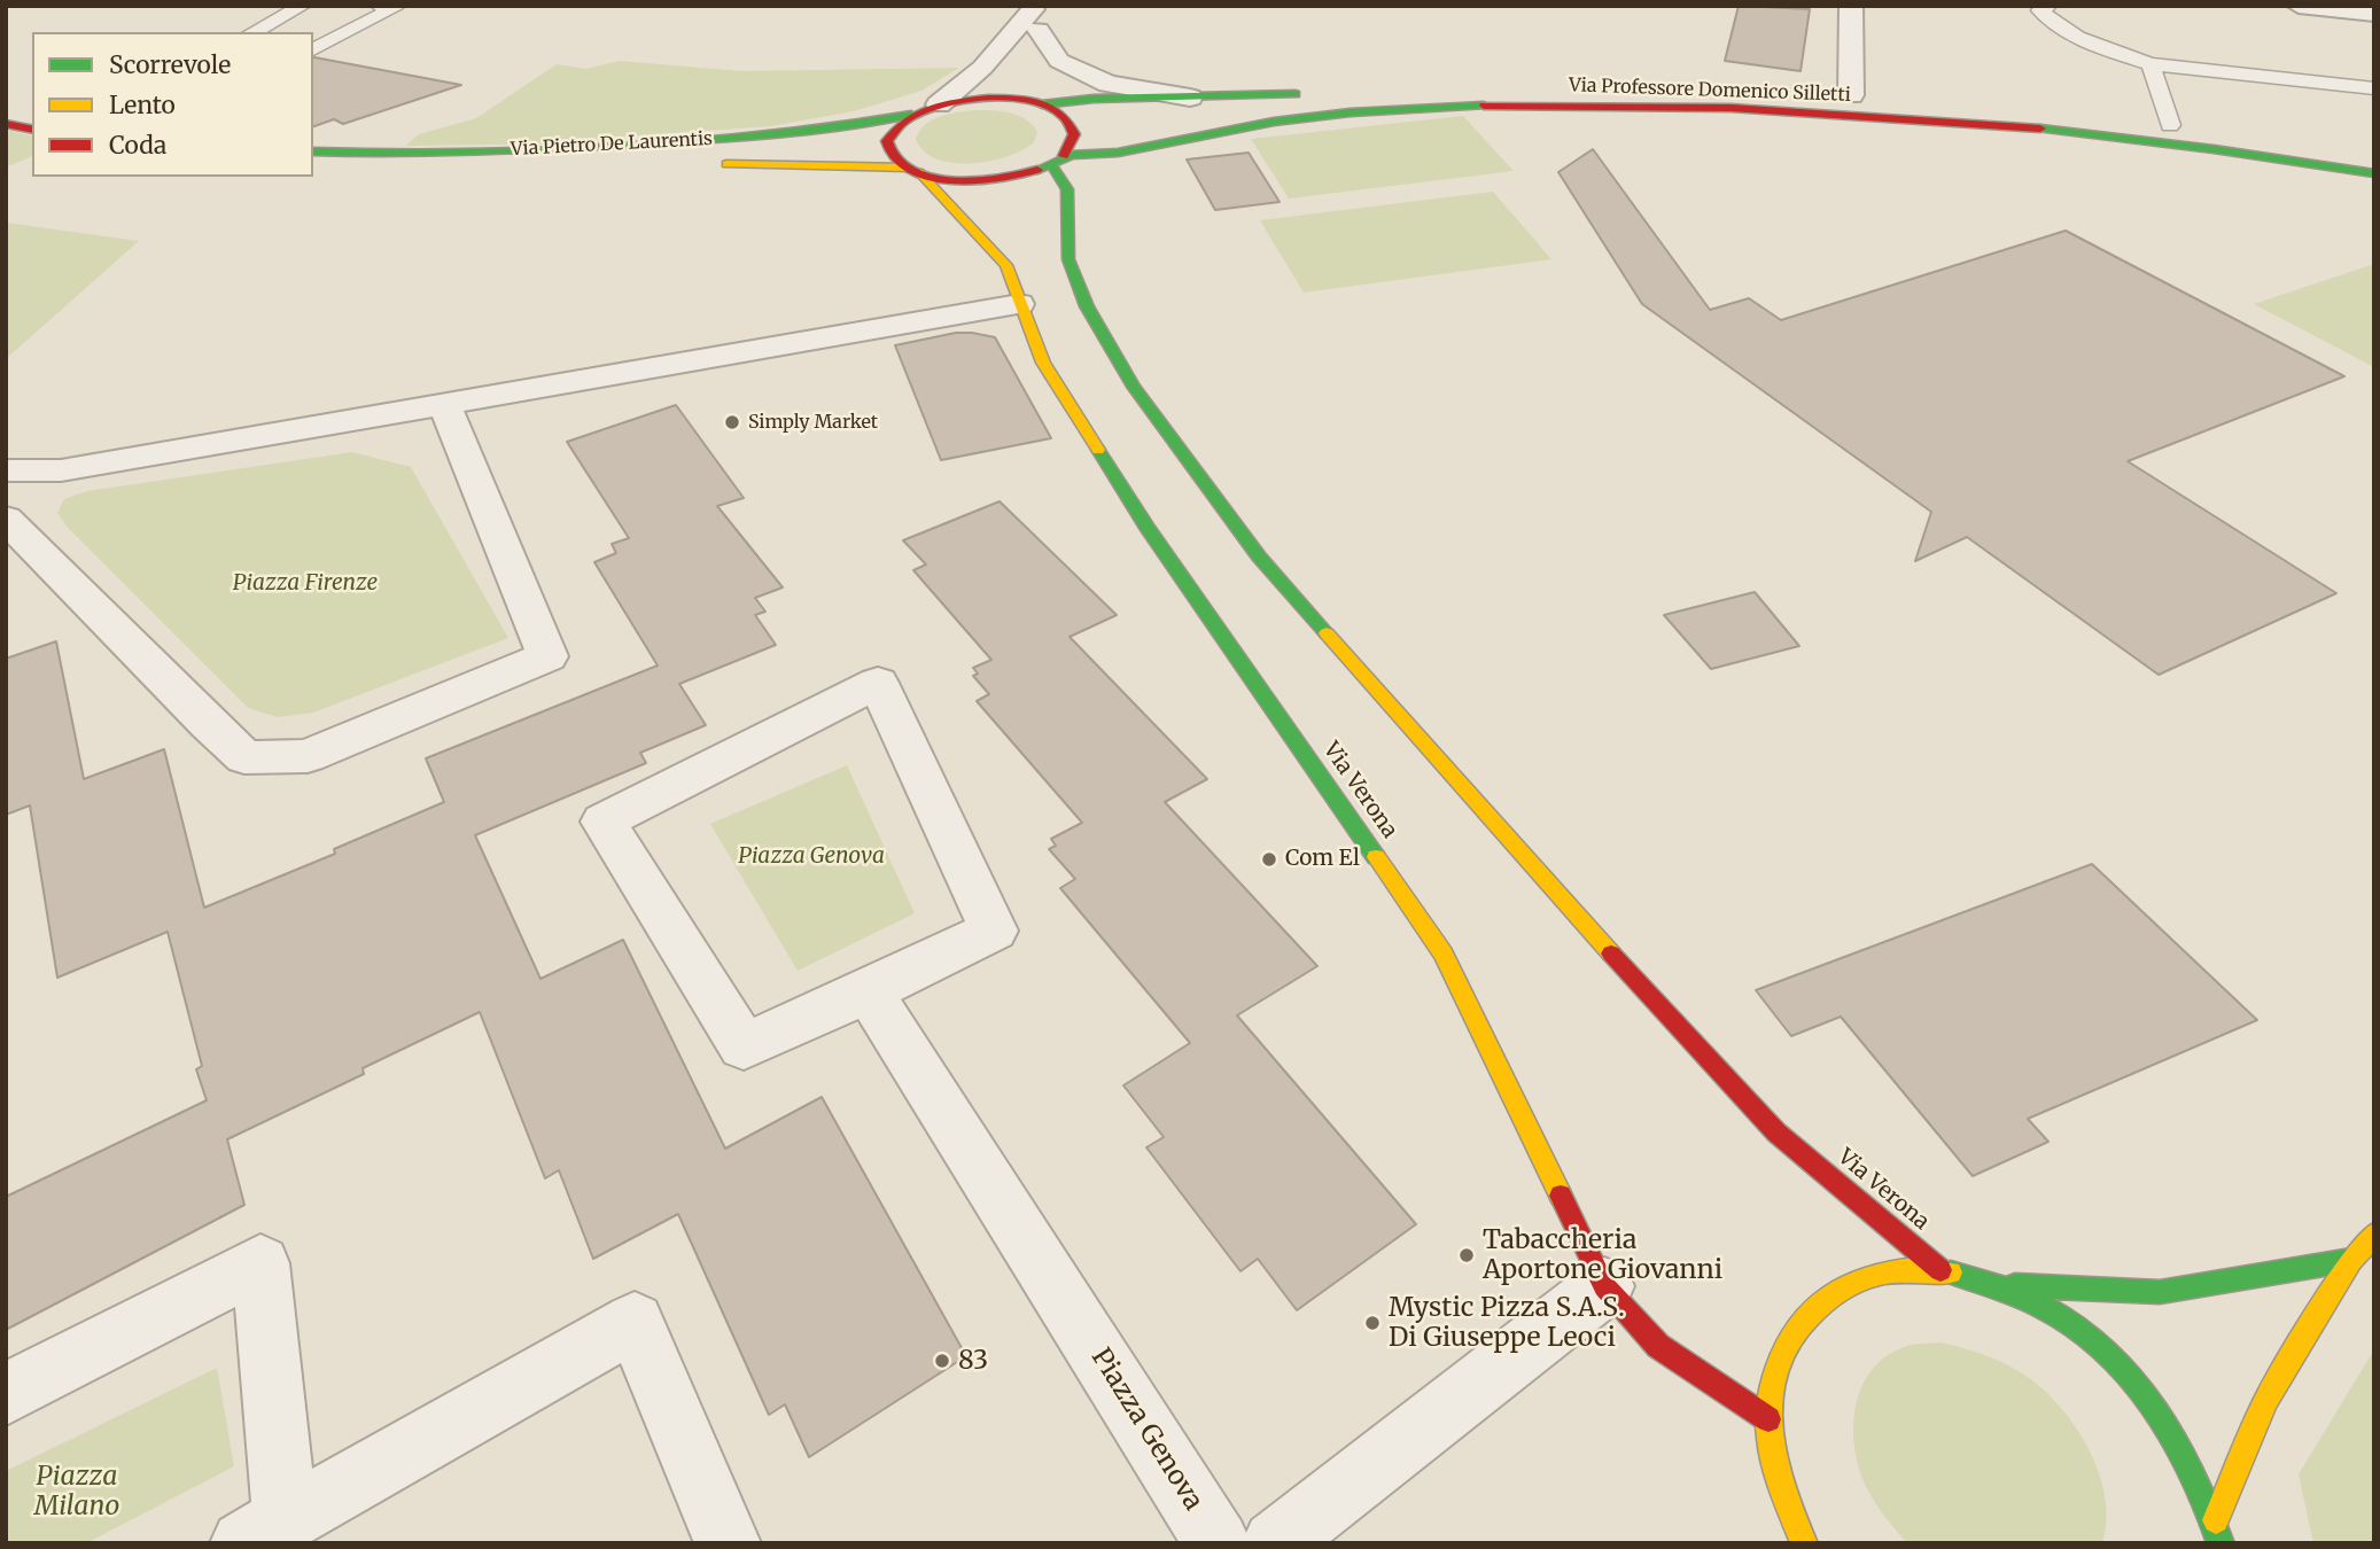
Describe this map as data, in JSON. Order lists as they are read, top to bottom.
{
  "streets": {
    "main road": ["Via Professore Domenico Silletti", "Via Pietro De Laurentis", "Via Verona"],
    "street": ["Piazza Genova"]
  },
  "crossings": [
    ["Via Professore Domenico Silletti", "Via Pietro De Laurentis"],
    ["Via Professore Domenico Silletti", "Via Verona"],
    ["Via Pietro De Laurentis", "Via Verona"]
  ],
  "parks": ["Piazza Firenze", "Piazza Genova", "Piazza Milano"],
  "places": [
    "Simply Market",
    "Com El",
    "Tabaccheria Aportone Giovanni",
    "Mystic Pizza S.A.S. Di Giuseppe Leoci",
    "83"
  ],
  "legend": ["Scorrevole", "Lento", "Coda"]
}
